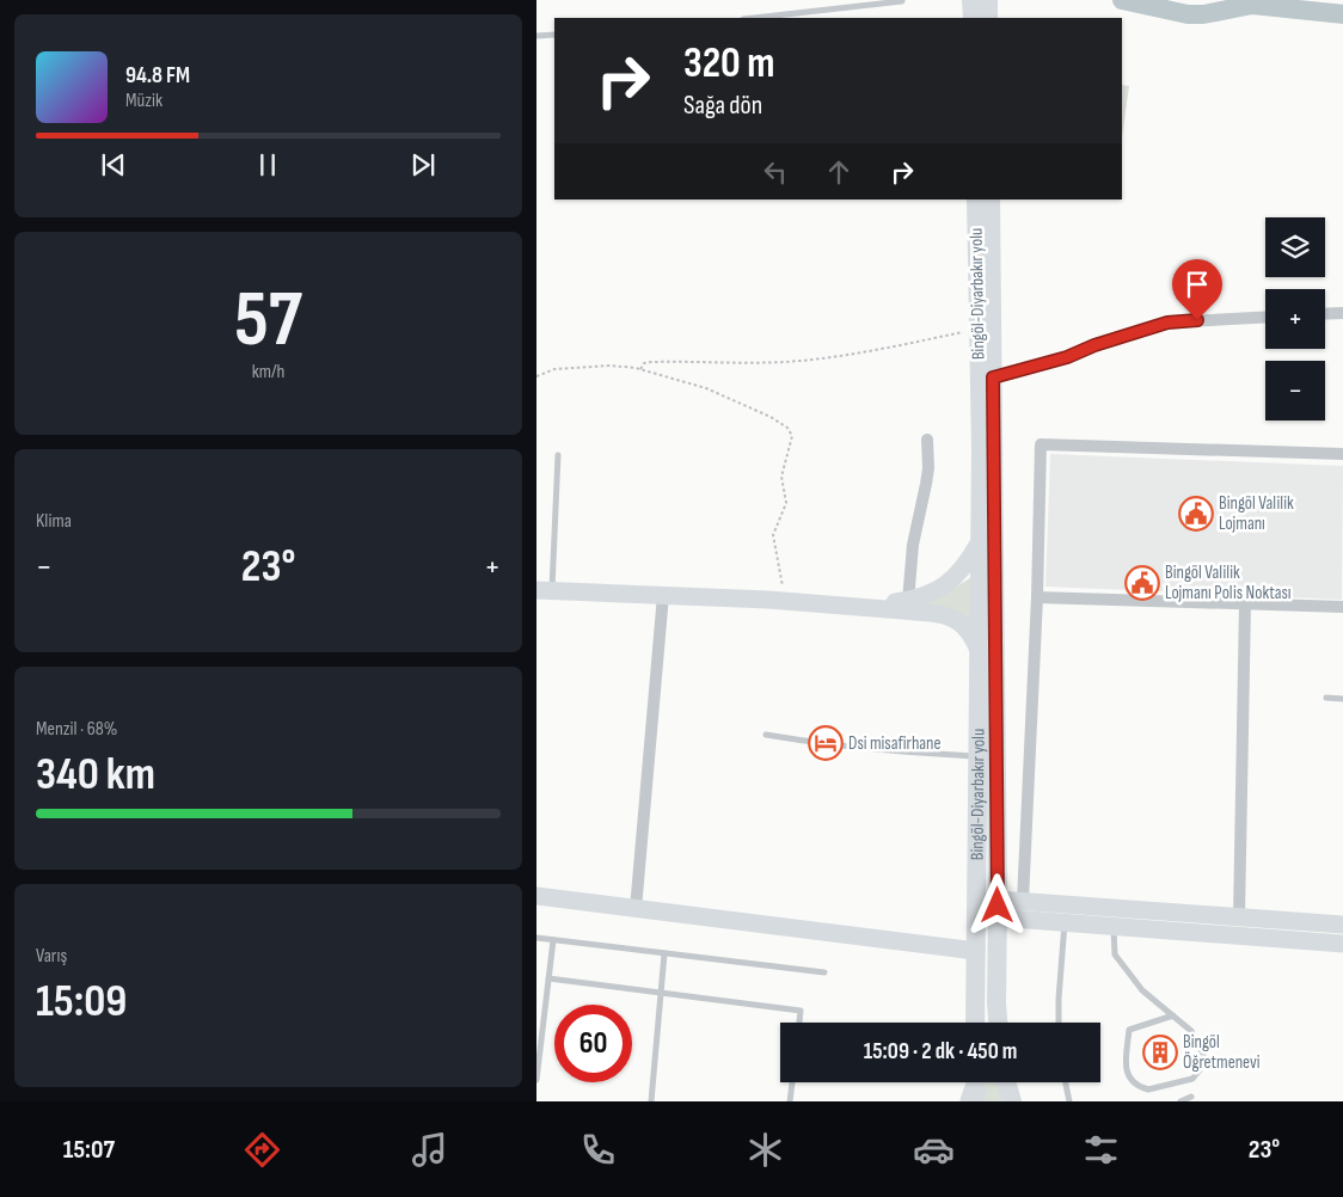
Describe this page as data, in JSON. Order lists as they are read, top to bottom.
{
  "streets": {
    "main road": ["Bingöl-Diyarbakır yolu"]
  },
  "places": {
    "public building": ["Bingöl Valilik Lojmanı", "Bingöl Valilik Lojmanı Polis Noktası"],
    "hotel": ["Dsi misafirhane"],
    "building": ["Bingöl Öğretmenevi"]
  },
  "page": {
    "turn": ["320 m", "Sağa dön"],
    "song": ["94.8 FM", "Müzik"],
    "map_buttons": ["+", "−"],
    "tile": [
      ["57", "km/h"],
      "Klima",
      ["Menzil · 68%", "340 km"],
      ["Varış", "15:09"]
    ],
    "heat": ["−", "23°", "+"],
    "limit": "60",
    "trip": "15:09 · 2 dk · 450 m",
    "tabs": ["15:07", "23°"]
  }
}
